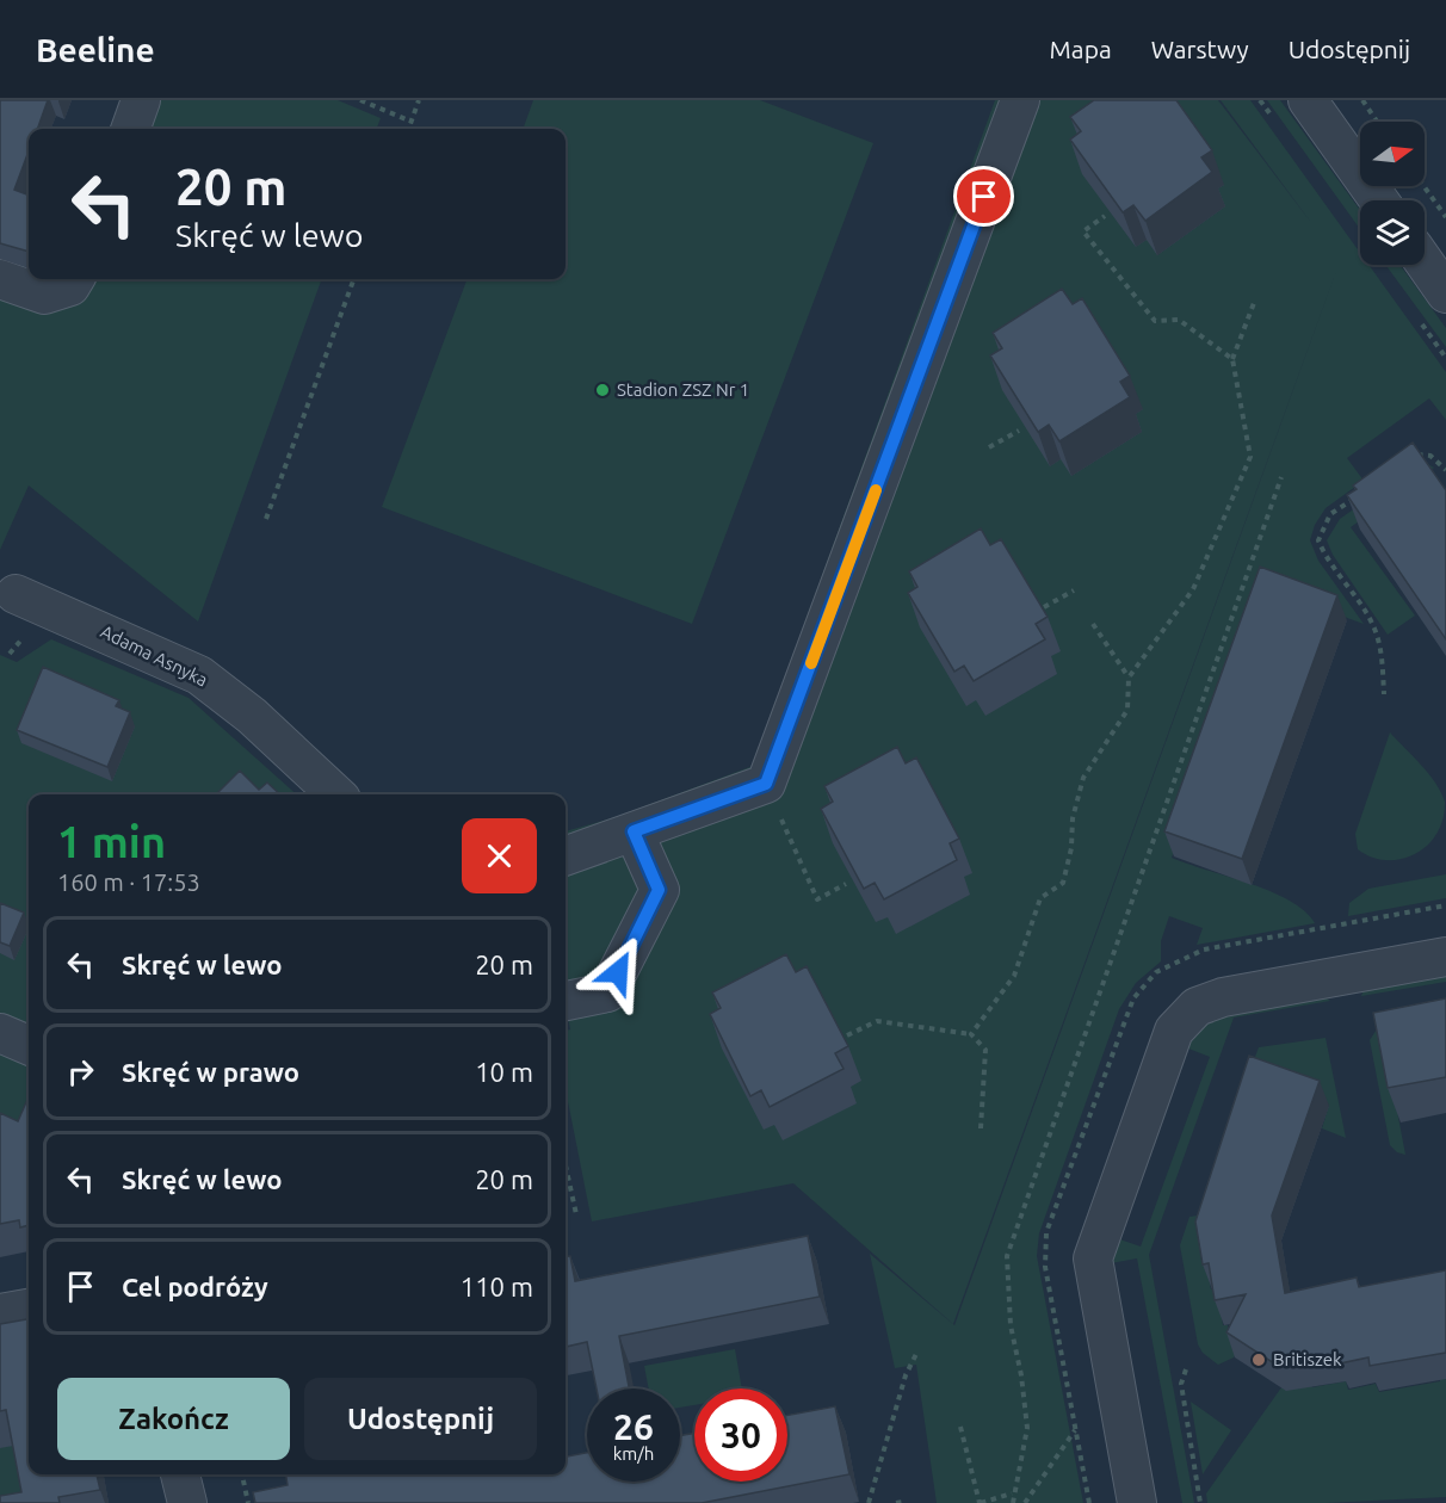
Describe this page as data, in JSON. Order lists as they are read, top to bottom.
{
  "streets": {
    "street": ["Adama Asnyka"]
  },
  "places": ["Stadion ZSZ Nr 1", "Britiszek"],
  "north": "right",
  "page": {
    "header": "Beeline",
    "nav": ["Mapa", "Warstwy", "Udostępnij"],
    "turn": ["20 m", "Skręć w lewo"],
    "heading": ["1 min", "160 m · 17:53"],
    "list": [
      {
        "name": "Skręć w lewo",
        "value": "20 m"
      },
      {
        "name": "Skręć w prawo",
        "value": "10 m"
      },
      {
        "name": "Skręć w lewo",
        "value": "20 m"
      },
      {
        "name": "Cel podróży",
        "value": "110 m"
      }
    ],
    "buttons": ["Zakończ", "Udostępnij"],
    "speed": "26 km/h",
    "limit": "30"
  }
}
